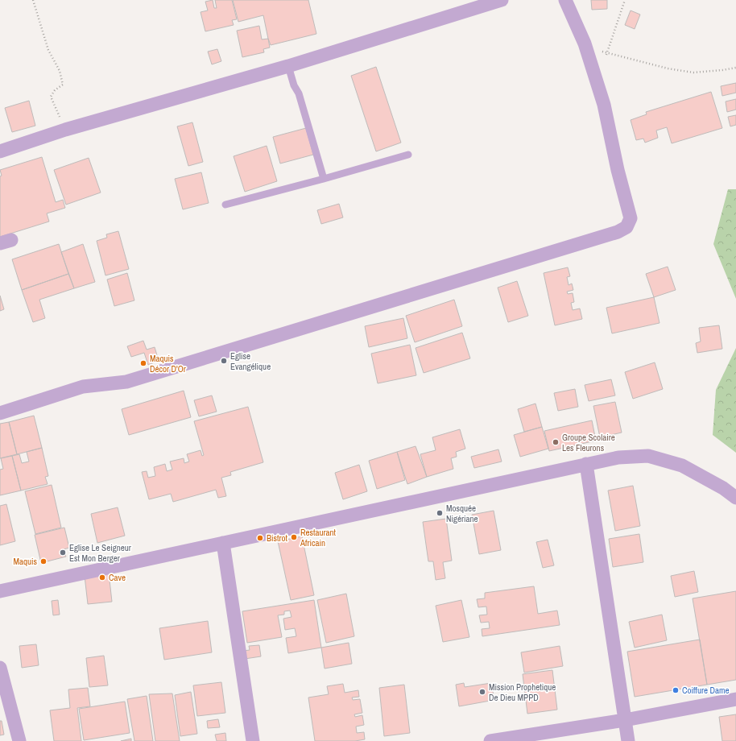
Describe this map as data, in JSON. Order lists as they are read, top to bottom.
{
  "places": [
    "Eglise Evangélique",
    "Maquis Décor D'Or",
    "Groupe Scolaire Les Fleurons",
    "Mosquée Nigériane",
    "Restaurant Africain",
    "Bistrot",
    "Eglise Le Seigneur Est Mon Berger",
    "Maquis",
    "Cave",
    "Coiffure Dame",
    "Mission Prophetique De Dieu MPPD"
  ]
}
